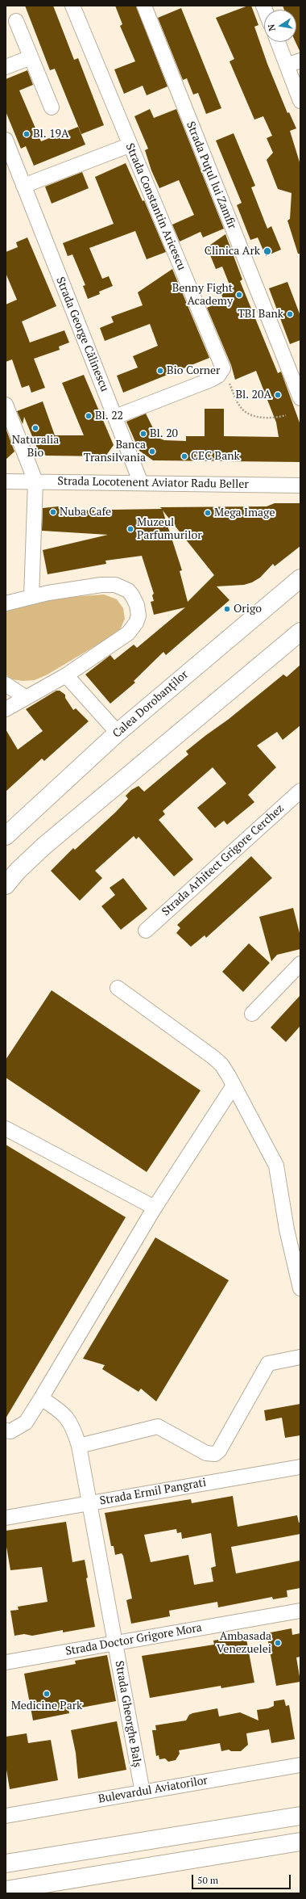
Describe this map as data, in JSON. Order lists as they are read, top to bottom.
{
  "streets": {
    "main road": ["Calea Dorobanților"],
    "street": [
      "Strada Puțul lui Zamfir",
      "Strada Constantin Aricescu",
      "Strada George Călinescu",
      "Strada Locotenent Aviator Radu Beller",
      "Strada Arhitect Grigore Cerchez",
      "Strada Ermil Pangrati",
      "Strada Doctor Grigore Mora",
      "Strada Gheorghe Balș",
      "Bulevardul Aviatorilor"
    ]
  },
  "crossings": [
    ["Strada George Călinescu", "Strada Locotenent Aviator Radu Beller"],
    ["Strada Ermil Pangrati", "Strada Gheorghe Balș"],
    ["Strada Doctor Grigore Mora", "Strada Gheorghe Balș"],
    ["Strada Gheorghe Balș", "Bulevardul Aviatorilor"]
  ],
  "places": [
    "Bl. 19A",
    "Clinica Ark",
    "Benny Fight Academy",
    "TBI Bank",
    "Bio Corner",
    "Bl. 20A",
    "Bl. 22",
    "Naturalia Bio",
    "Bl. 20",
    "Banca Transilvania",
    "CEC Bank",
    "Nuba Cafe",
    "Mega Image",
    "Muzeul Parfumurilor",
    "Origo",
    "Ambasada Venezuelei",
    "Medicine Park"
  ],
  "scale_bar": "50 m",
  "north": "left"
}
